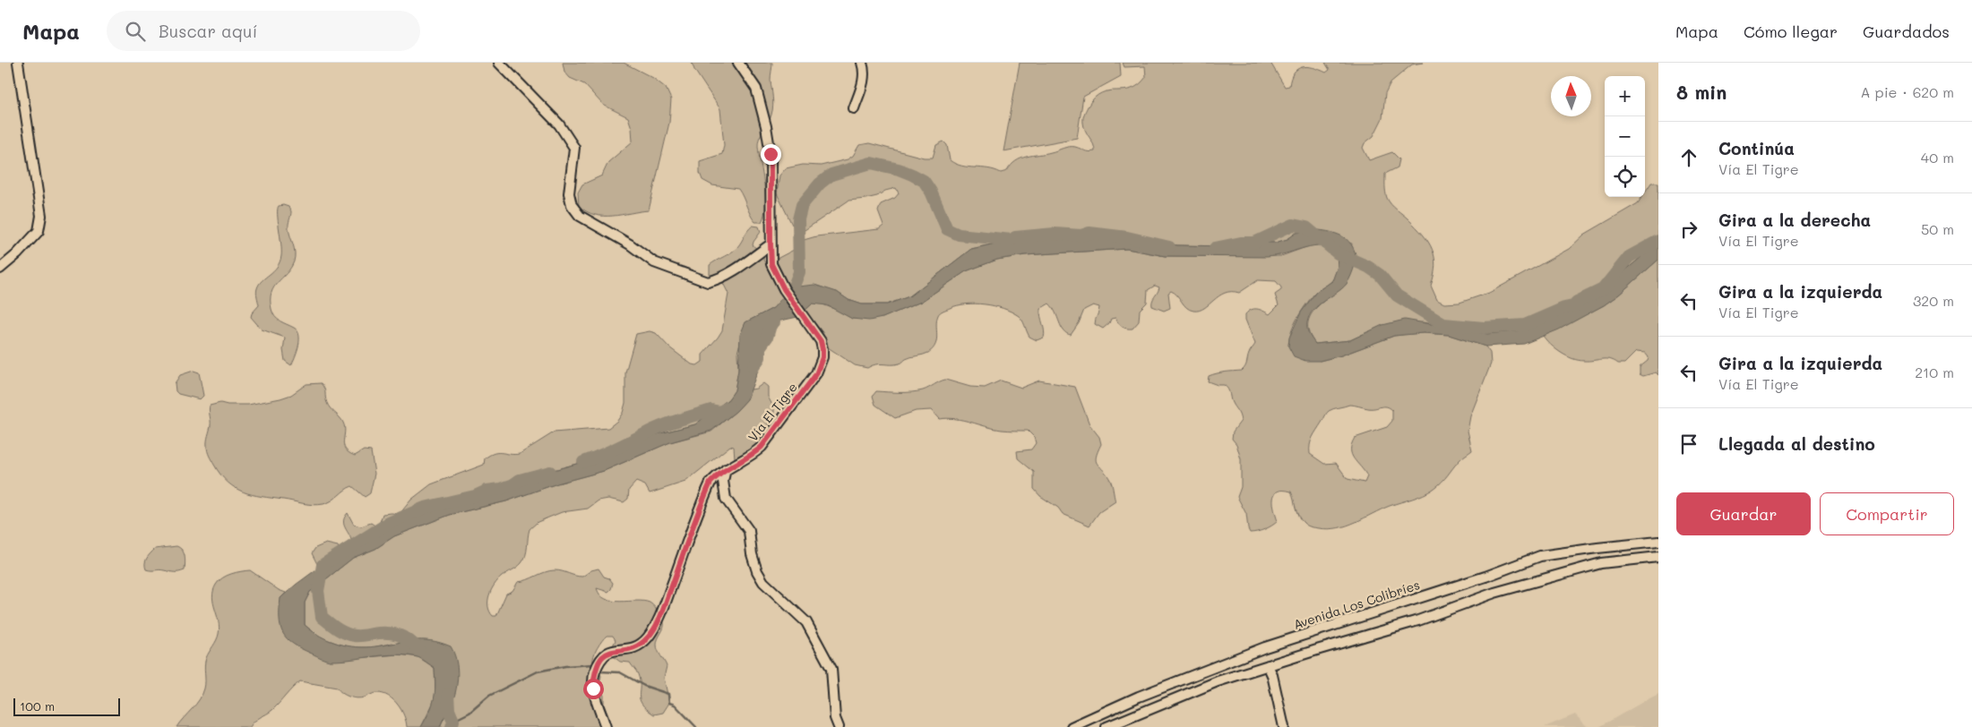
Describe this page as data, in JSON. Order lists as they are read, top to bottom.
{
  "streets": {
    "street": ["Vía El Tigre", "Avenida Los Colibríes"]
  },
  "scale_bar": "100 m",
  "north": "top",
  "page": {
    "header": "Mapa",
    "search": "Buscar aquí",
    "nav": ["Mapa", "Cómo llegar", "Guardados"],
    "heading": ["8 min", "A pie · 620 m"],
    "map_buttons": ["+", "−"],
    "list": [
      ["Continúa", "Vía El Tigre", "40 m"],
      ["Gira a la derecha", "Vía El Tigre", "50 m"],
      ["Gira a la izquierda", "Vía El Tigre", "320 m"],
      ["Gira a la izquierda", "Vía El Tigre", "210 m"],
      "Llegada al destino"
    ],
    "buttons": ["Guardar", "Compartir"],
    "scale": "100 m"
  }
}
